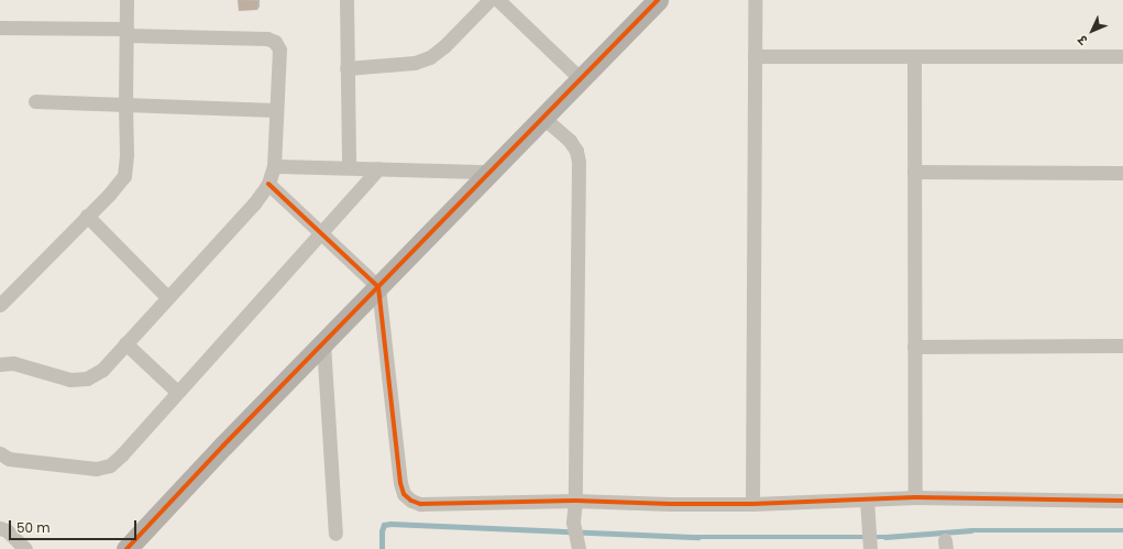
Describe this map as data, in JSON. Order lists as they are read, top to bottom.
{
  "scale_bar": "50 m",
  "north": "bottom left"
}
